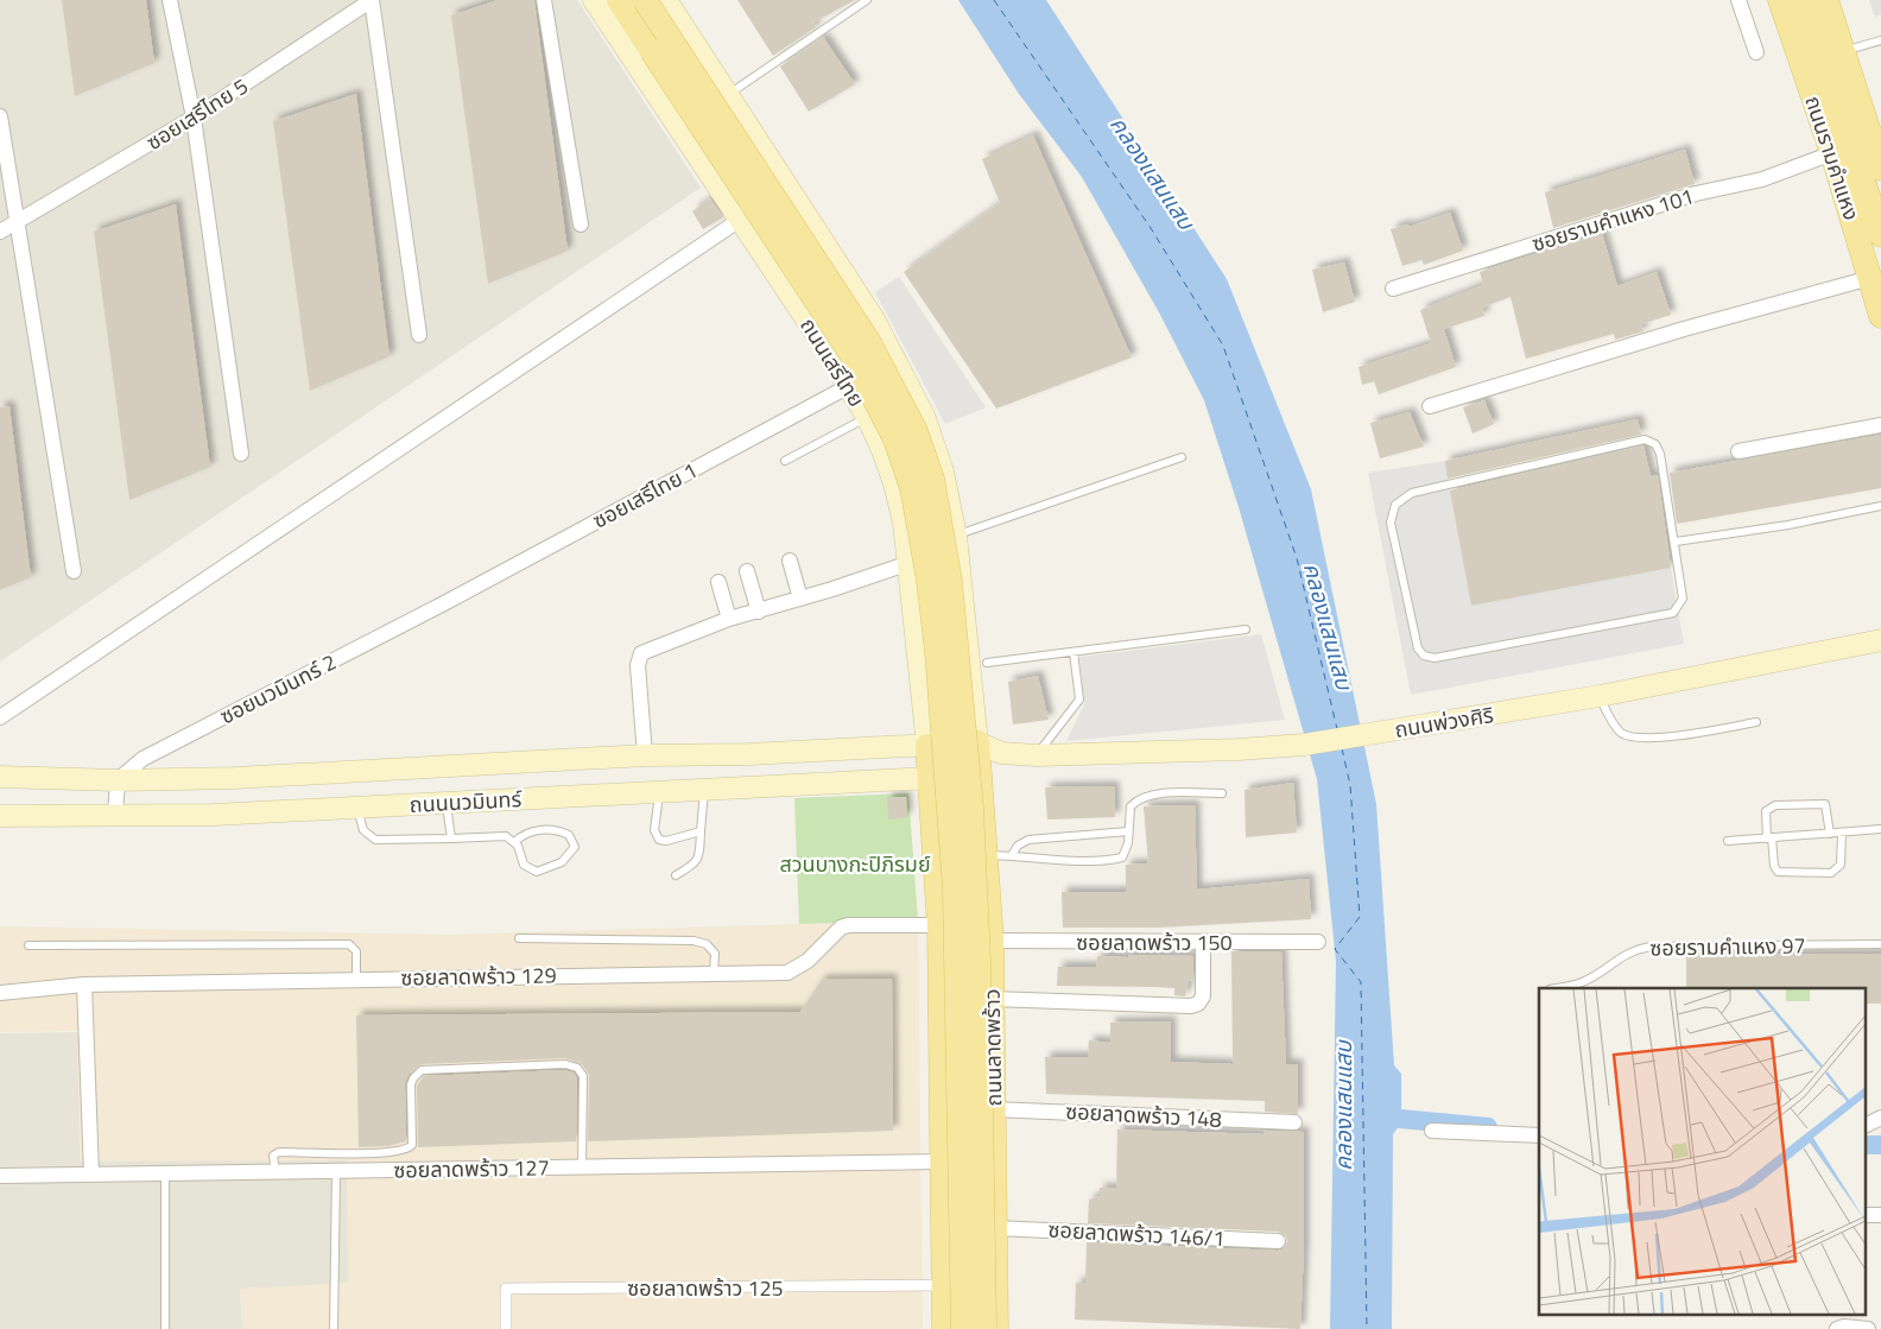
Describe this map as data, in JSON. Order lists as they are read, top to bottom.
{
  "streets": {
    "main road": [
      "ถนนรามคำแหง",
      "ถนนเสรีไทย",
      "ถนนพ่วงศิริ",
      "ถนนนวมินทร์",
      "ถนนลาดพร้าว"
    ],
    "street": [
      "ซอยเสรีไทย 5",
      "ซอยรามคำแหง 101",
      "ซอยเสรีไทย 1",
      "ซอยนวมินทร์ 2",
      "ซอยลาดพร้าว 150",
      "ซอยลาดพร้าว 129",
      "ซอยลาดพร้าว 148",
      "ซอยลาดพร้าว 127",
      "ซอยลาดพร้าว 146/1",
      "ซอยลาดพร้าว 125"
    ],
    "lane": ["ซอยรามคำแหง 97"]
  },
  "crossings": [
    ["ถนนรามคำแหง", "ซอยรามคำแหง 101"],
    ["ถนนเสรีไทย", "ซอยเสรีไทย 1"],
    ["ถนนเสรีไทย", "ถนนพ่วงศิริ"],
    ["ถนนเสรีไทย", "ถนนนวมินทร์"],
    ["ซอยเสรีไทย 1", "ซอยนวมินทร์ 2"],
    ["ซอยนวมินทร์ 2", "ถนนนวมินทร์"],
    ["ถนนพ่วงศิริ", "ถนนนวมินทร์"],
    ["ซอยลาดพร้าว 150", "ถนนลาดพร้าว"],
    ["ถนนลาดพร้าว", "ซอยลาดพร้าว 148"],
    ["ถนนลาดพร้าว", "ซอยลาดพร้าว 146/1"]
  ],
  "water": ["คลองแสนแสบ"],
  "parks": ["สวนบางกะปิภิรมย์"]
}
